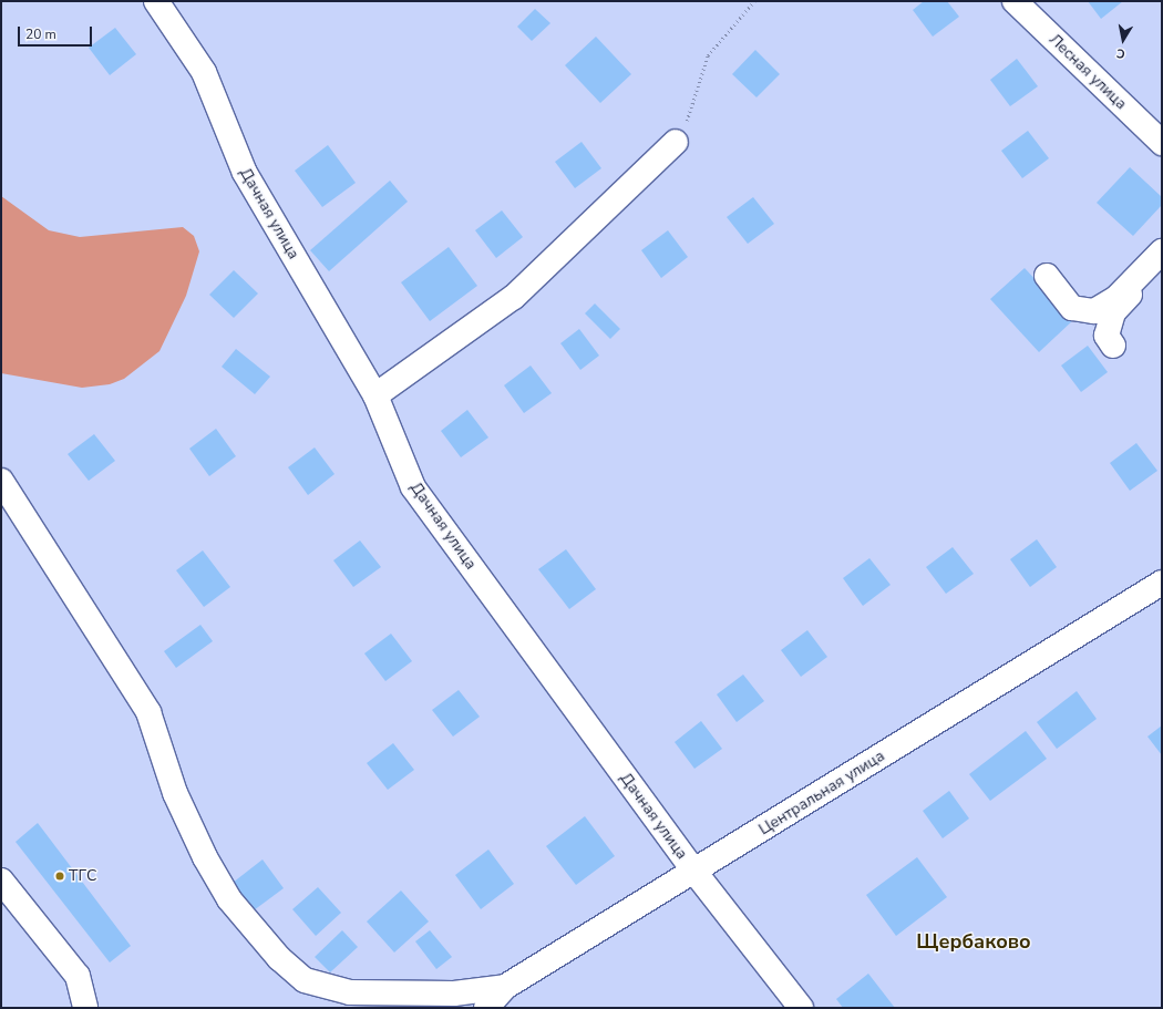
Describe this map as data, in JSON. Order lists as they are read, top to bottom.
{
  "streets": {
    "street": ["Лесная улица", "Дачная улица", "Центральная улица"]
  },
  "crossings": [
    ["Дачная улица", "Центральная улица"]
  ],
  "districts": ["Щербаково"],
  "places": ["ТГС"],
  "scale_bar": "20 m",
  "north": "bottom"
}
